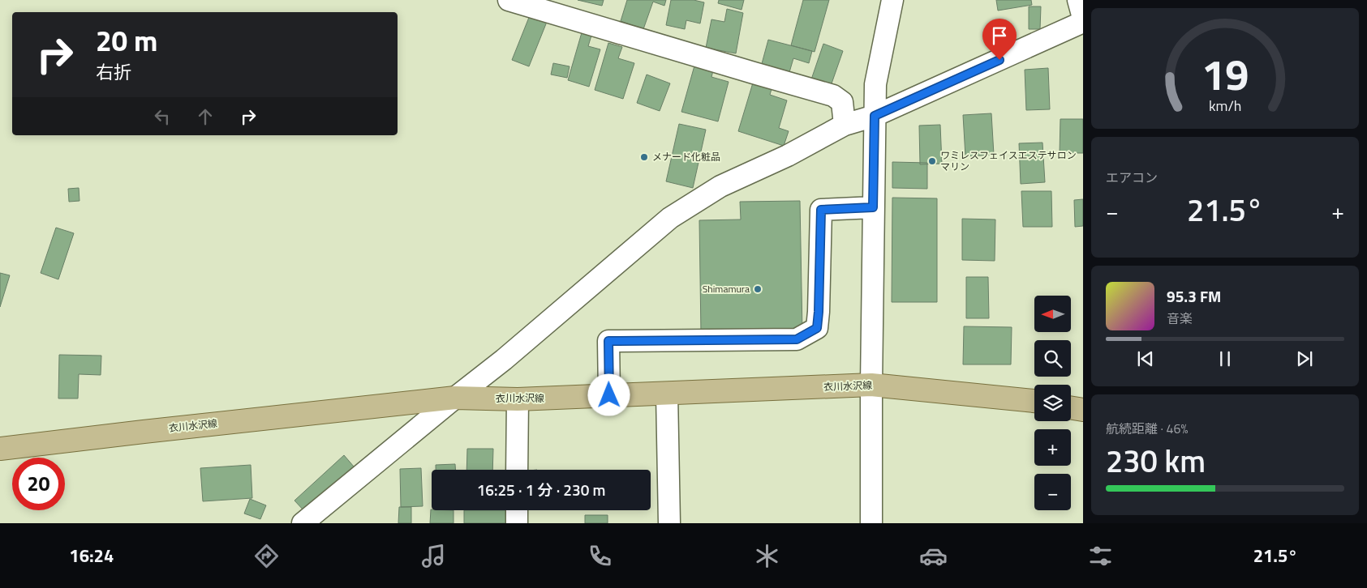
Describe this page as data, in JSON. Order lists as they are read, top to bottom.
{
  "streets": {
    "main road": ["衣川水沢線"]
  },
  "places": ["メナード化粧品", "ワミレスフェイスエステサロン マリン", "Shimamura"],
  "north": "left",
  "page": {
    "turn": ["20 m", "右折"],
    "tile": [
      "エアコン",
      ["航続距離 · 46%", "230 km"]
    ],
    "heat": ["−", "21.5°", "+"],
    "song": ["95.3 FM", "音楽"],
    "map_buttons": ["+", "−"],
    "limit": "20",
    "trip": "16:25 · 1 分 · 230 m",
    "tabs": ["16:24", "21.5°"],
    "gauge": ["19", "km/h"]
  }
}
